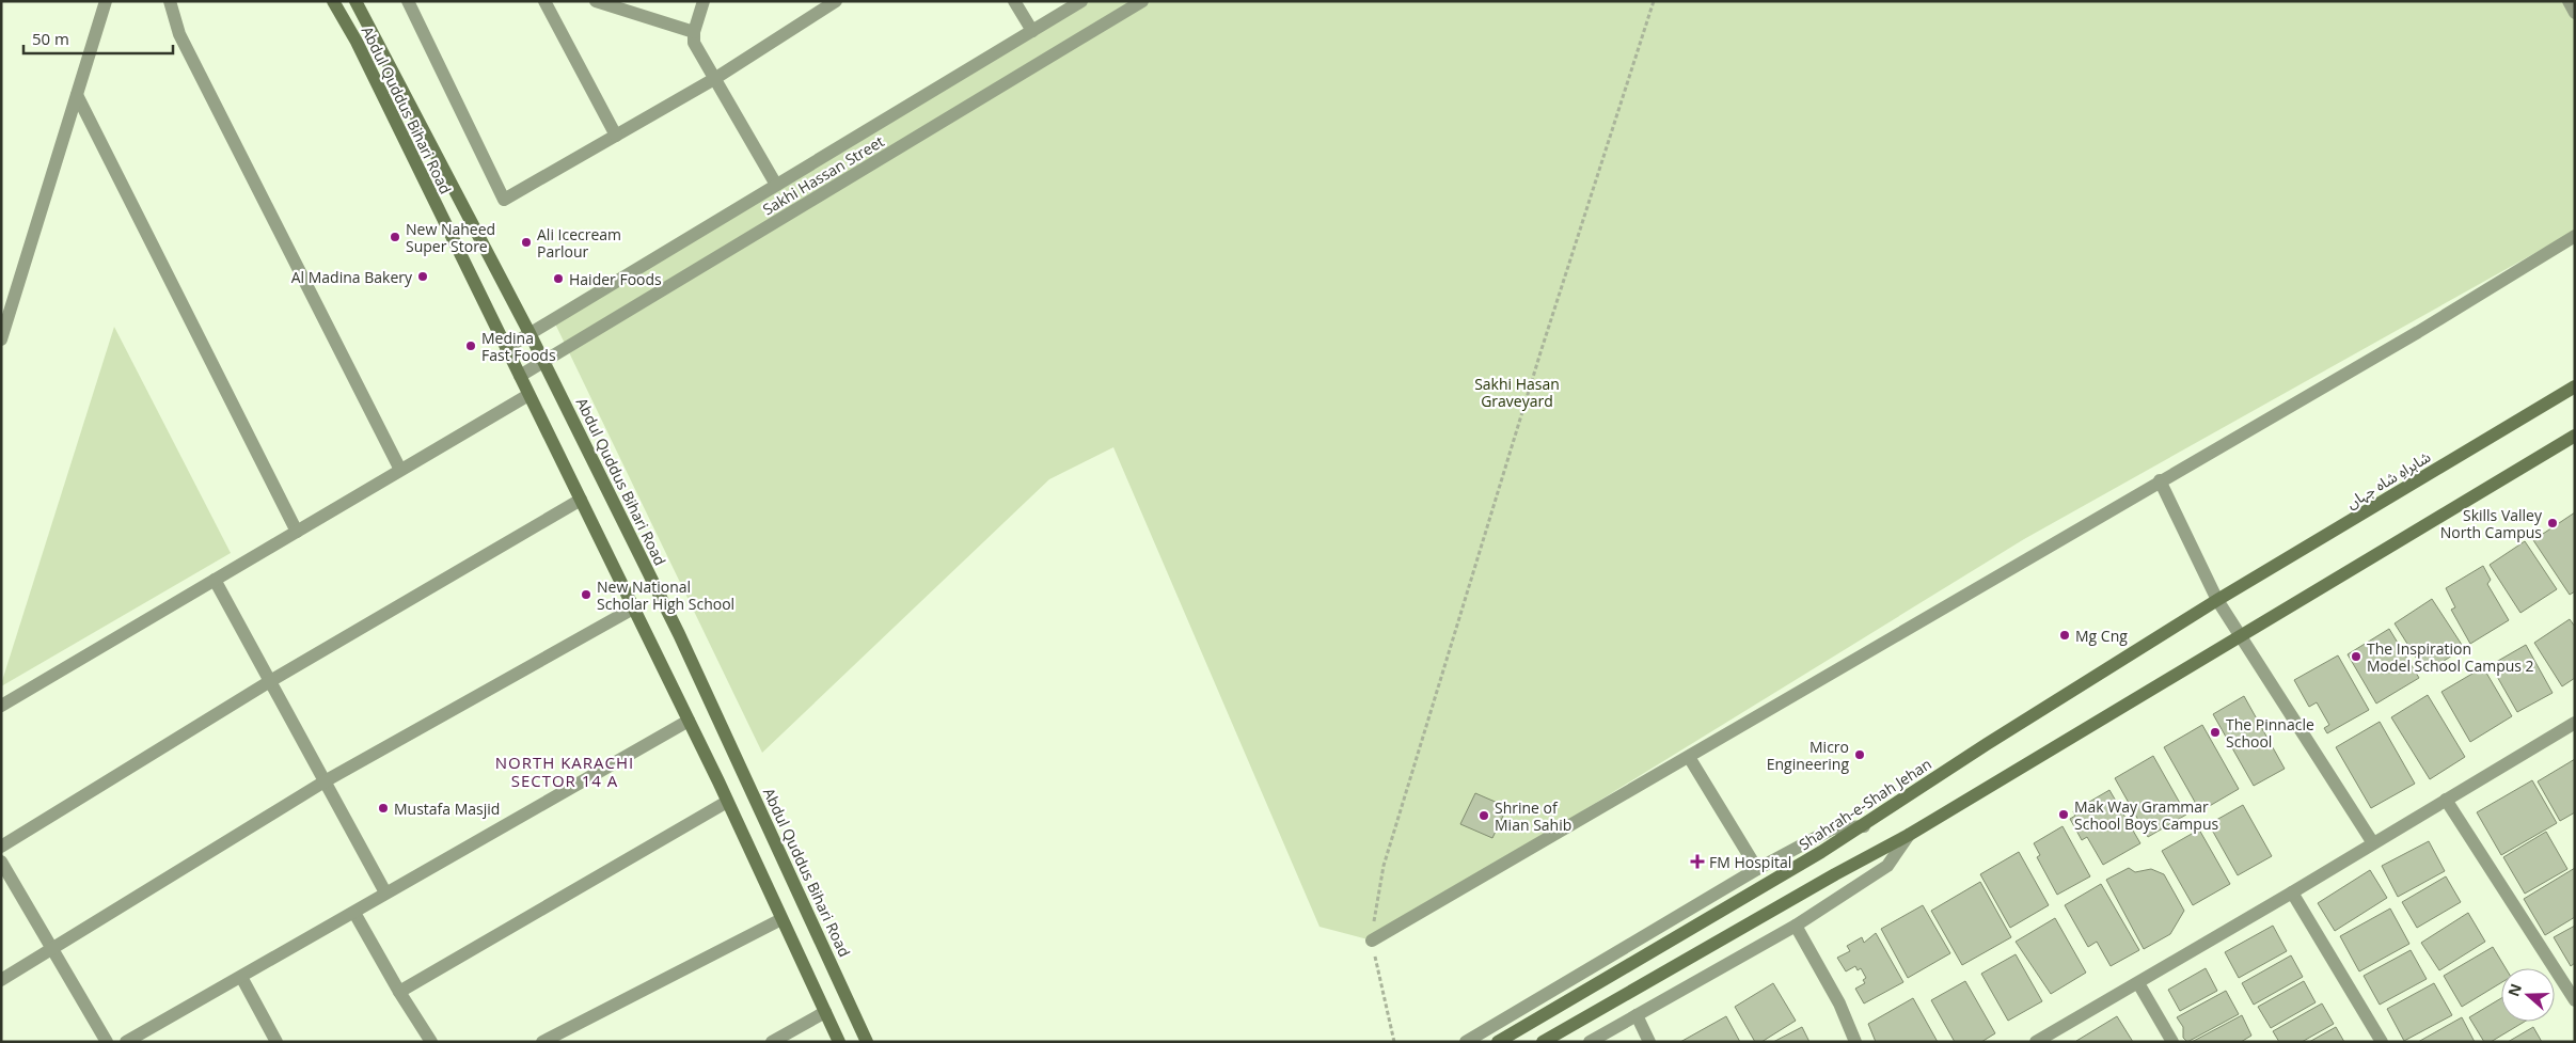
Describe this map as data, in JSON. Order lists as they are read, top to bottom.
{
  "streets": {
    "main road": ["Abdul Quddus Bihari Road", "شاہراہِ شاہ جہاں", "Shahrah-e-Shah Jehan"],
    "street": ["Sakhi Hassan Street"]
  },
  "crossings": [
    ["Abdul Quddus Bihari Road", "Sakhi Hassan Street"],
    ["شاہراہِ شاہ جہاں", "Shahrah-e-Shah Jehan"]
  ],
  "districts": ["NORTH KARACHI SECTOR 14 A"],
  "parks": ["Sakhi Hasan Graveyard"],
  "places": {
    "other": [
      "New Naheed Super Store",
      "Ali Icecream Parlour",
      "Al Madina Bakery",
      "Haider Foods",
      "Medina Fast Foods",
      "Skills Valley North Campus",
      "New National Scholar High School",
      "Mg Cng",
      "The Inspiration Model School Campus 2",
      "The Pinnacle School",
      "Micro Engineering",
      "Mustafa Masjid",
      "Mak Way Grammar School Boys Campus",
      "Shrine of Mian Sahib"
    ],
    "health": ["FM Hospital"]
  },
  "scale_bar": "50 m",
  "north": "left"
}
